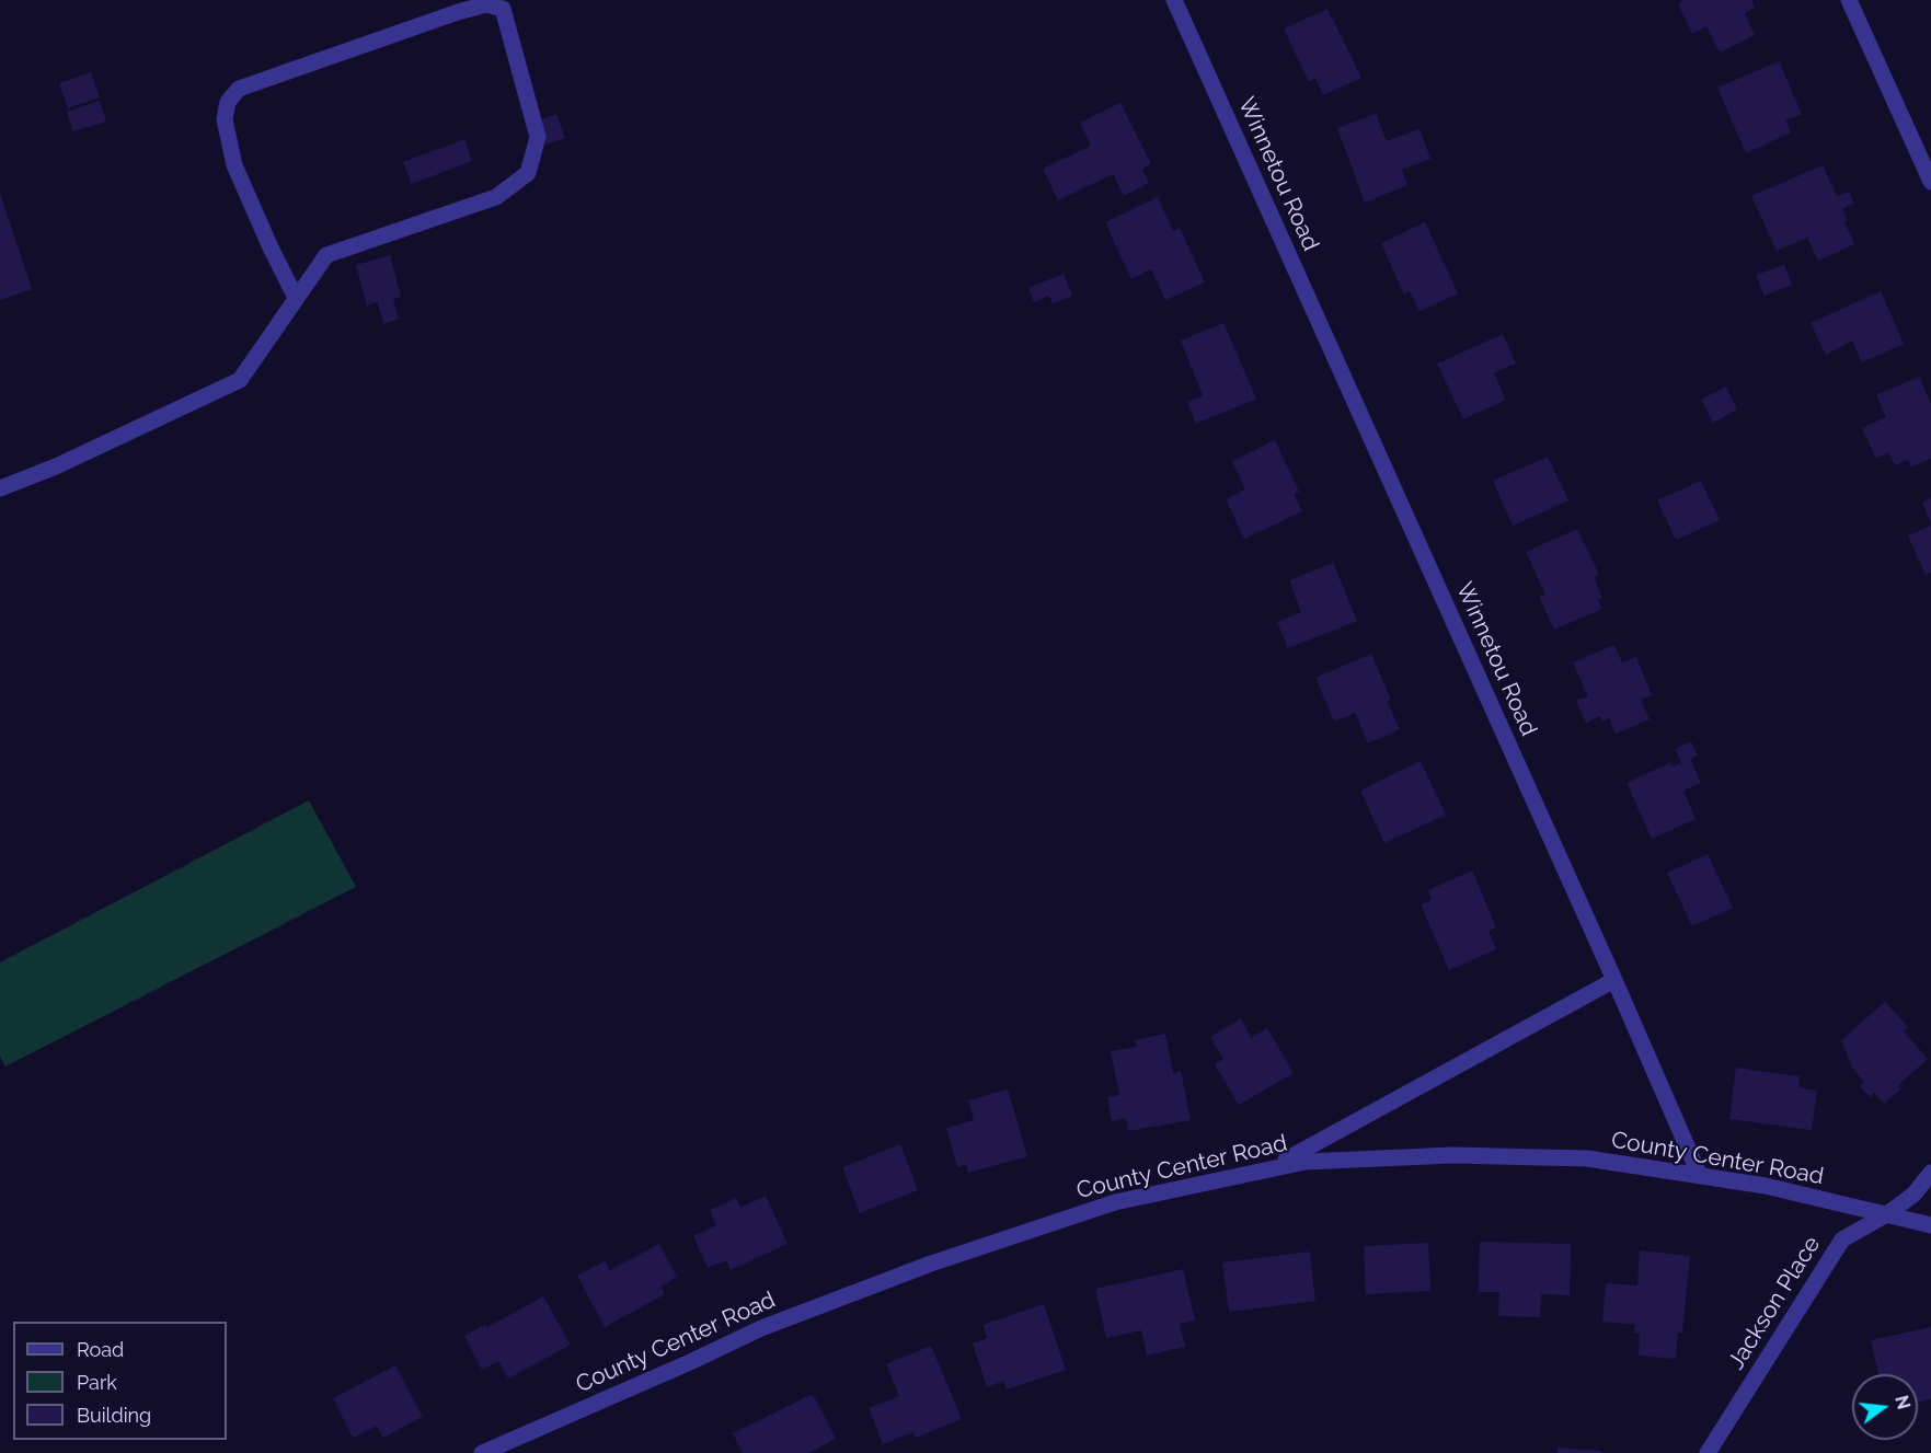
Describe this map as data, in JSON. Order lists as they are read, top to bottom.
{
  "streets": {
    "street": ["Winnetou Road", "County Center Road", "Jackson Place"]
  },
  "crossings": [
    ["Winnetou Road", "County Center Road"],
    ["County Center Road", "Jackson Place"]
  ],
  "legend": ["Road", "Park", "Building"],
  "north": "right"
}
